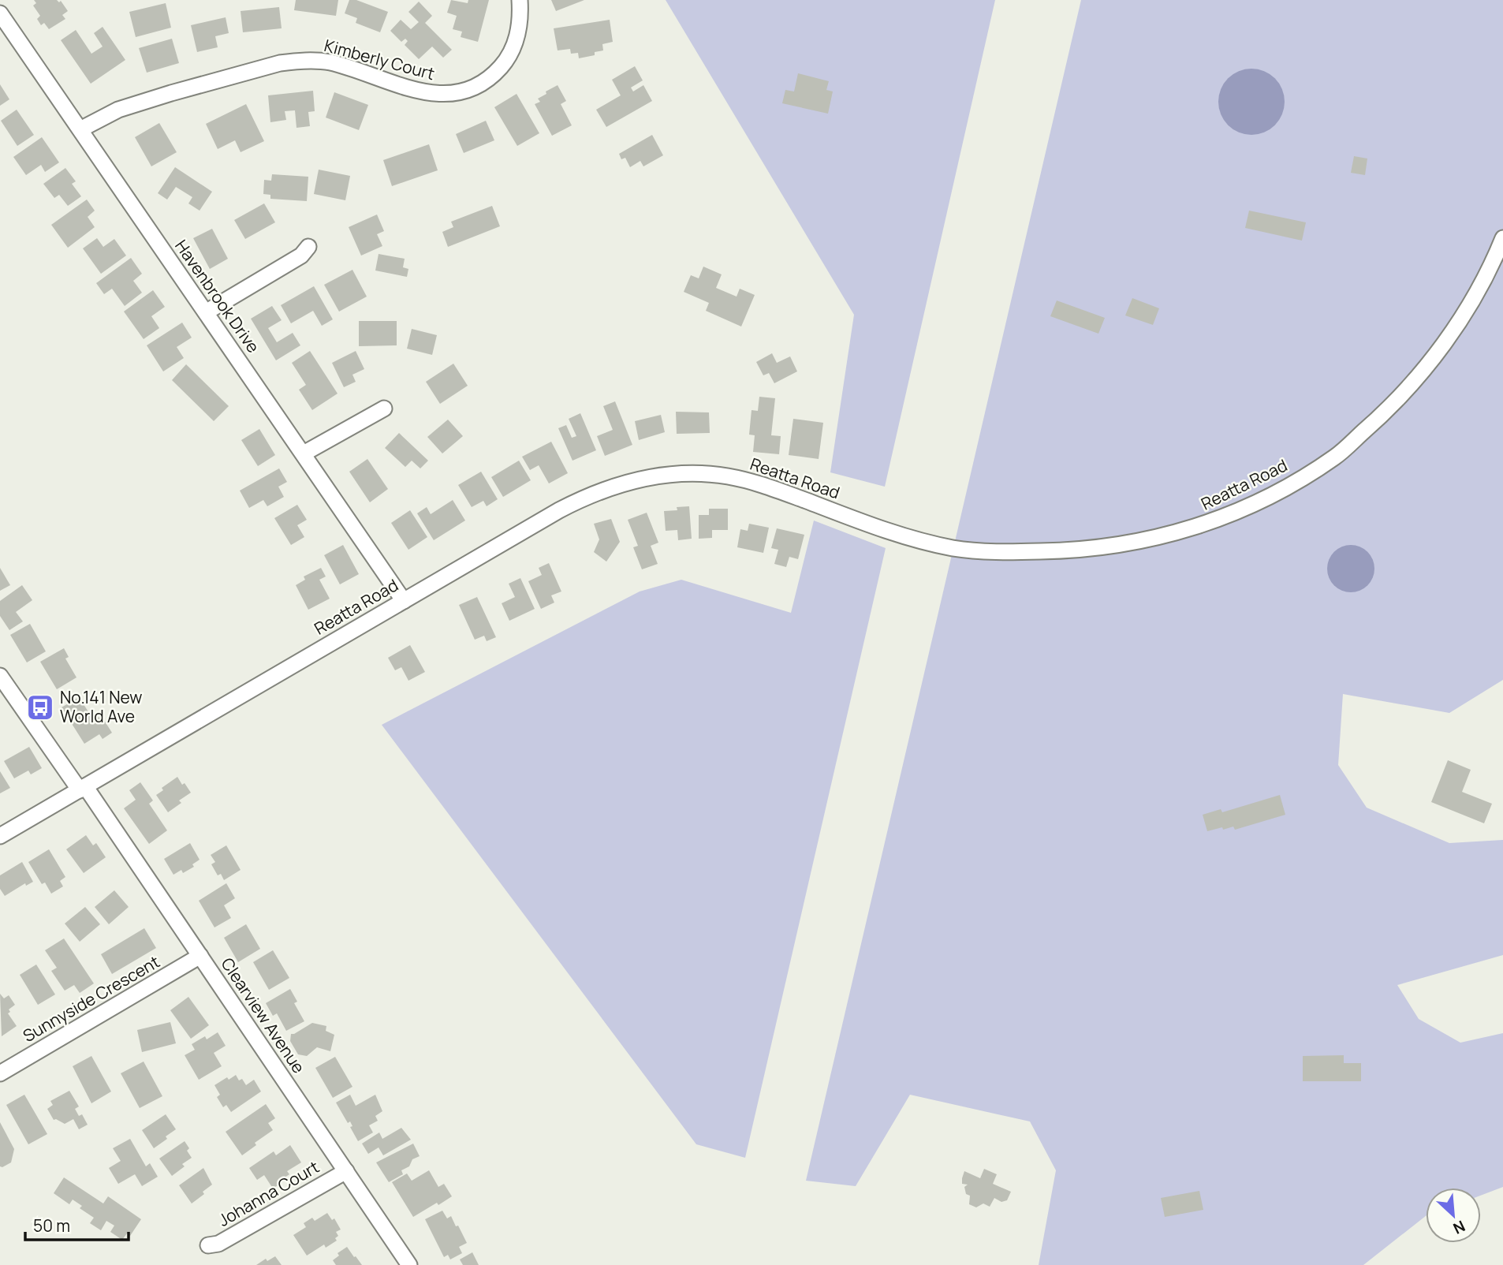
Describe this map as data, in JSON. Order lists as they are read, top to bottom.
{
  "streets": {
    "street": [
      "Kimberly Court",
      "Havenbrook Drive",
      "Reatta Road",
      "Sunnyside Crescent",
      "Clearview Avenue",
      "Johanna Court"
    ]
  },
  "crossings": [
    ["Kimberly Court", "Havenbrook Drive"],
    ["Havenbrook Drive", "Reatta Road"],
    ["Reatta Road", "Clearview Avenue"],
    ["Sunnyside Crescent", "Clearview Avenue"],
    ["Clearview Avenue", "Johanna Court"]
  ],
  "places": {
    "bus stop": ["No.141 New World Ave"]
  },
  "scale_bar": "50 m",
  "north": "bottom right"
}
